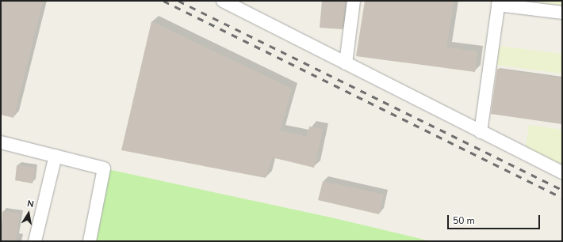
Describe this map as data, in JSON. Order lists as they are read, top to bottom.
{
  "scale_bar": "50 m",
  "north": "top"
}
